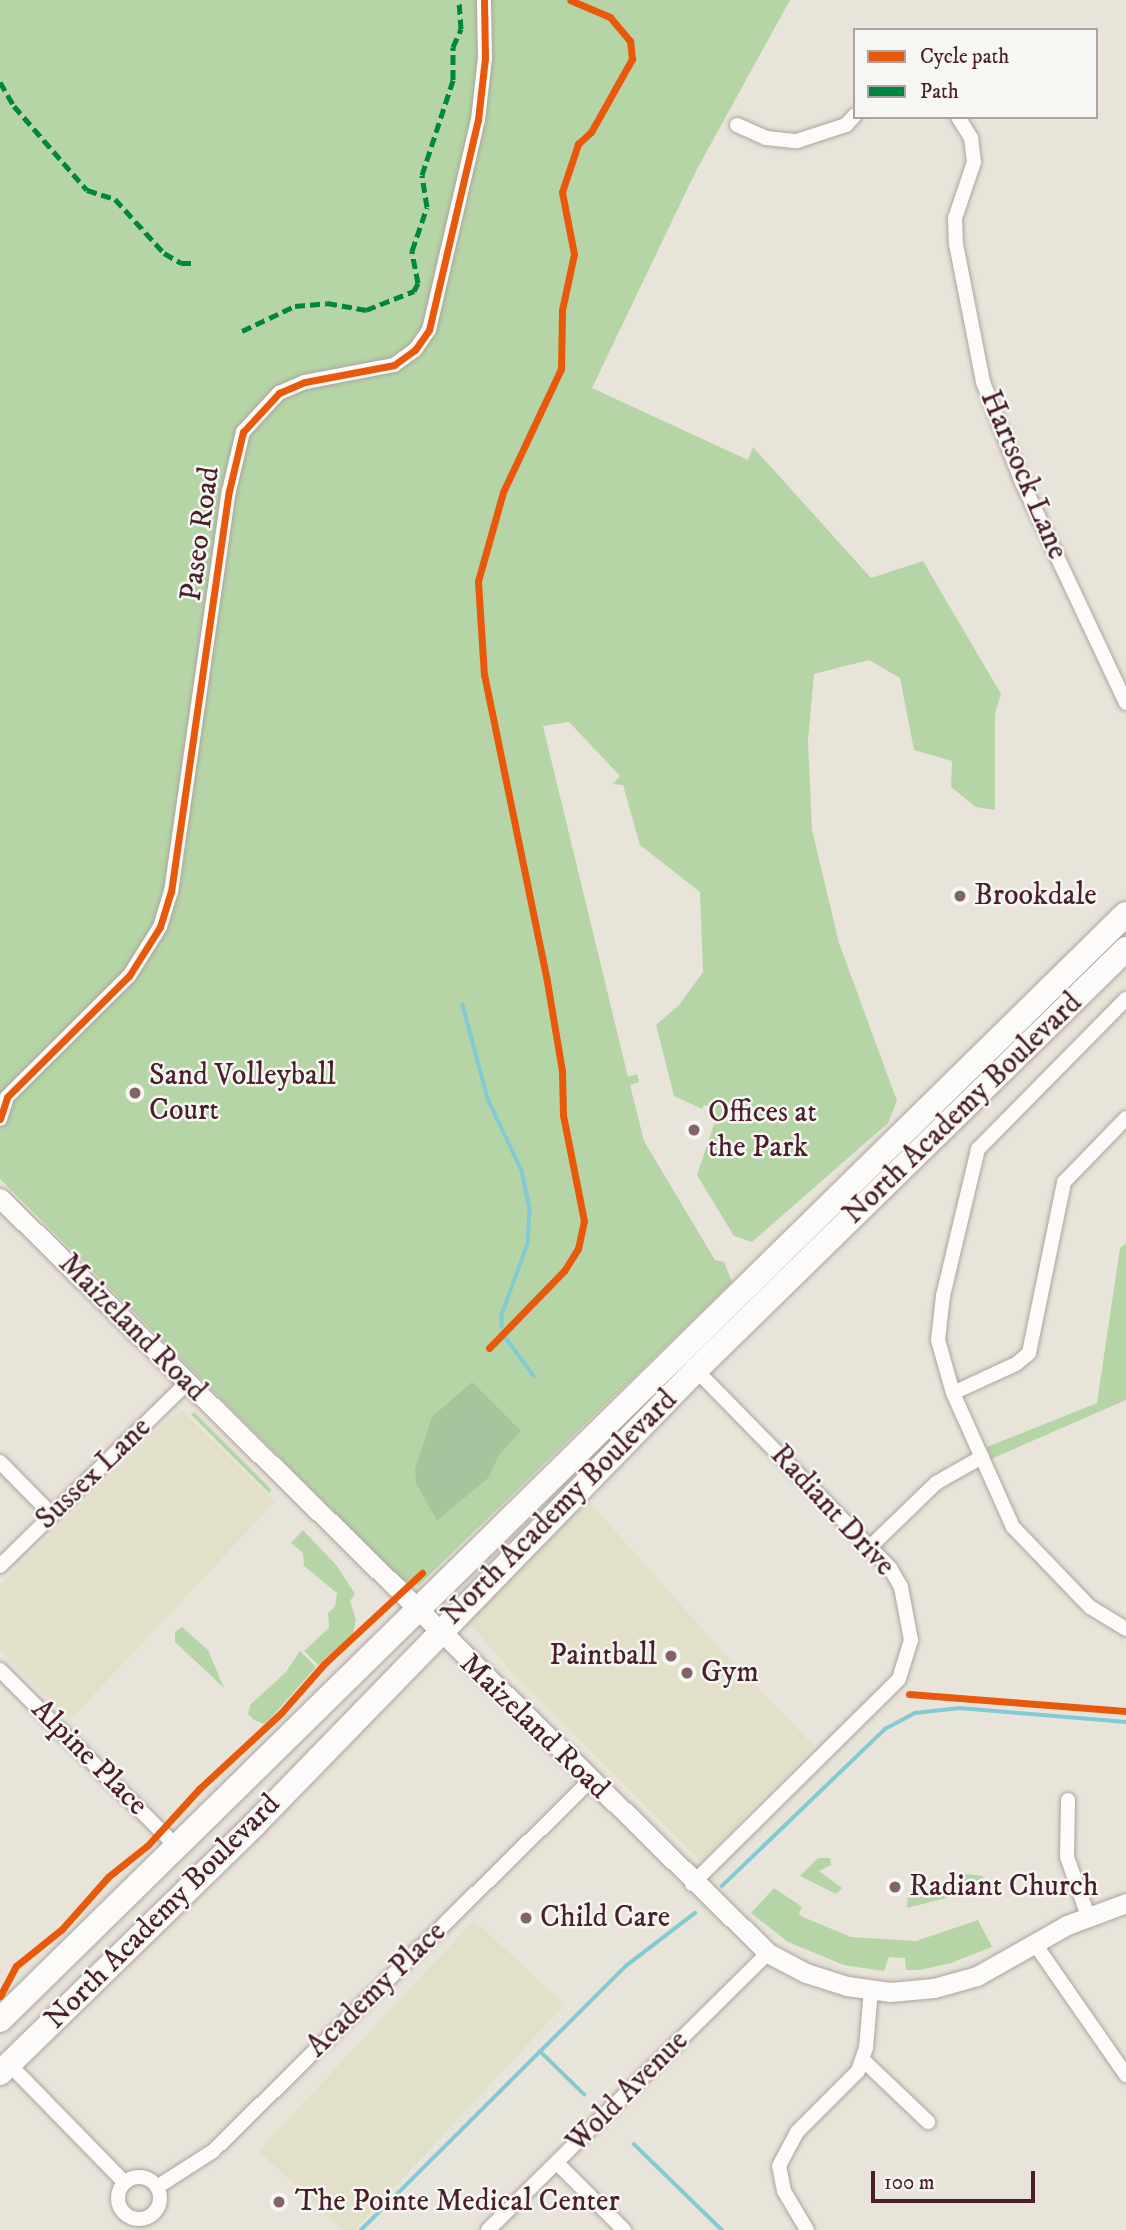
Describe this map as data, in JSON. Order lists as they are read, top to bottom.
{
  "streets": {
    "highway": ["North Academy Boulevard"],
    "main road": ["Maizeland Road"],
    "street": [
      "Hartsock Lane",
      "Paseo Road",
      "Sussex Lane",
      "Radiant Drive",
      "Alpine Place",
      "Academy Place",
      "Wold Avenue"
    ]
  },
  "crossings": [
    ["North Academy Boulevard", "Maizeland Road"],
    ["North Academy Boulevard", "Radiant Drive"],
    ["North Academy Boulevard", "Alpine Place"],
    ["Maizeland Road", "Sussex Lane"],
    ["Maizeland Road", "Radiant Drive"],
    ["Maizeland Road", "Academy Place"],
    ["Maizeland Road", "Wold Avenue"]
  ],
  "places": [
    "Brookdale",
    "Sand Volleyball Court",
    "Offices at the Park",
    "Paintball",
    "Gym",
    "Radiant Church",
    "Child Care",
    "The Pointe Medical Center"
  ],
  "legend": ["Cycle path", "Path"],
  "scale_bar": "100 m"
}
